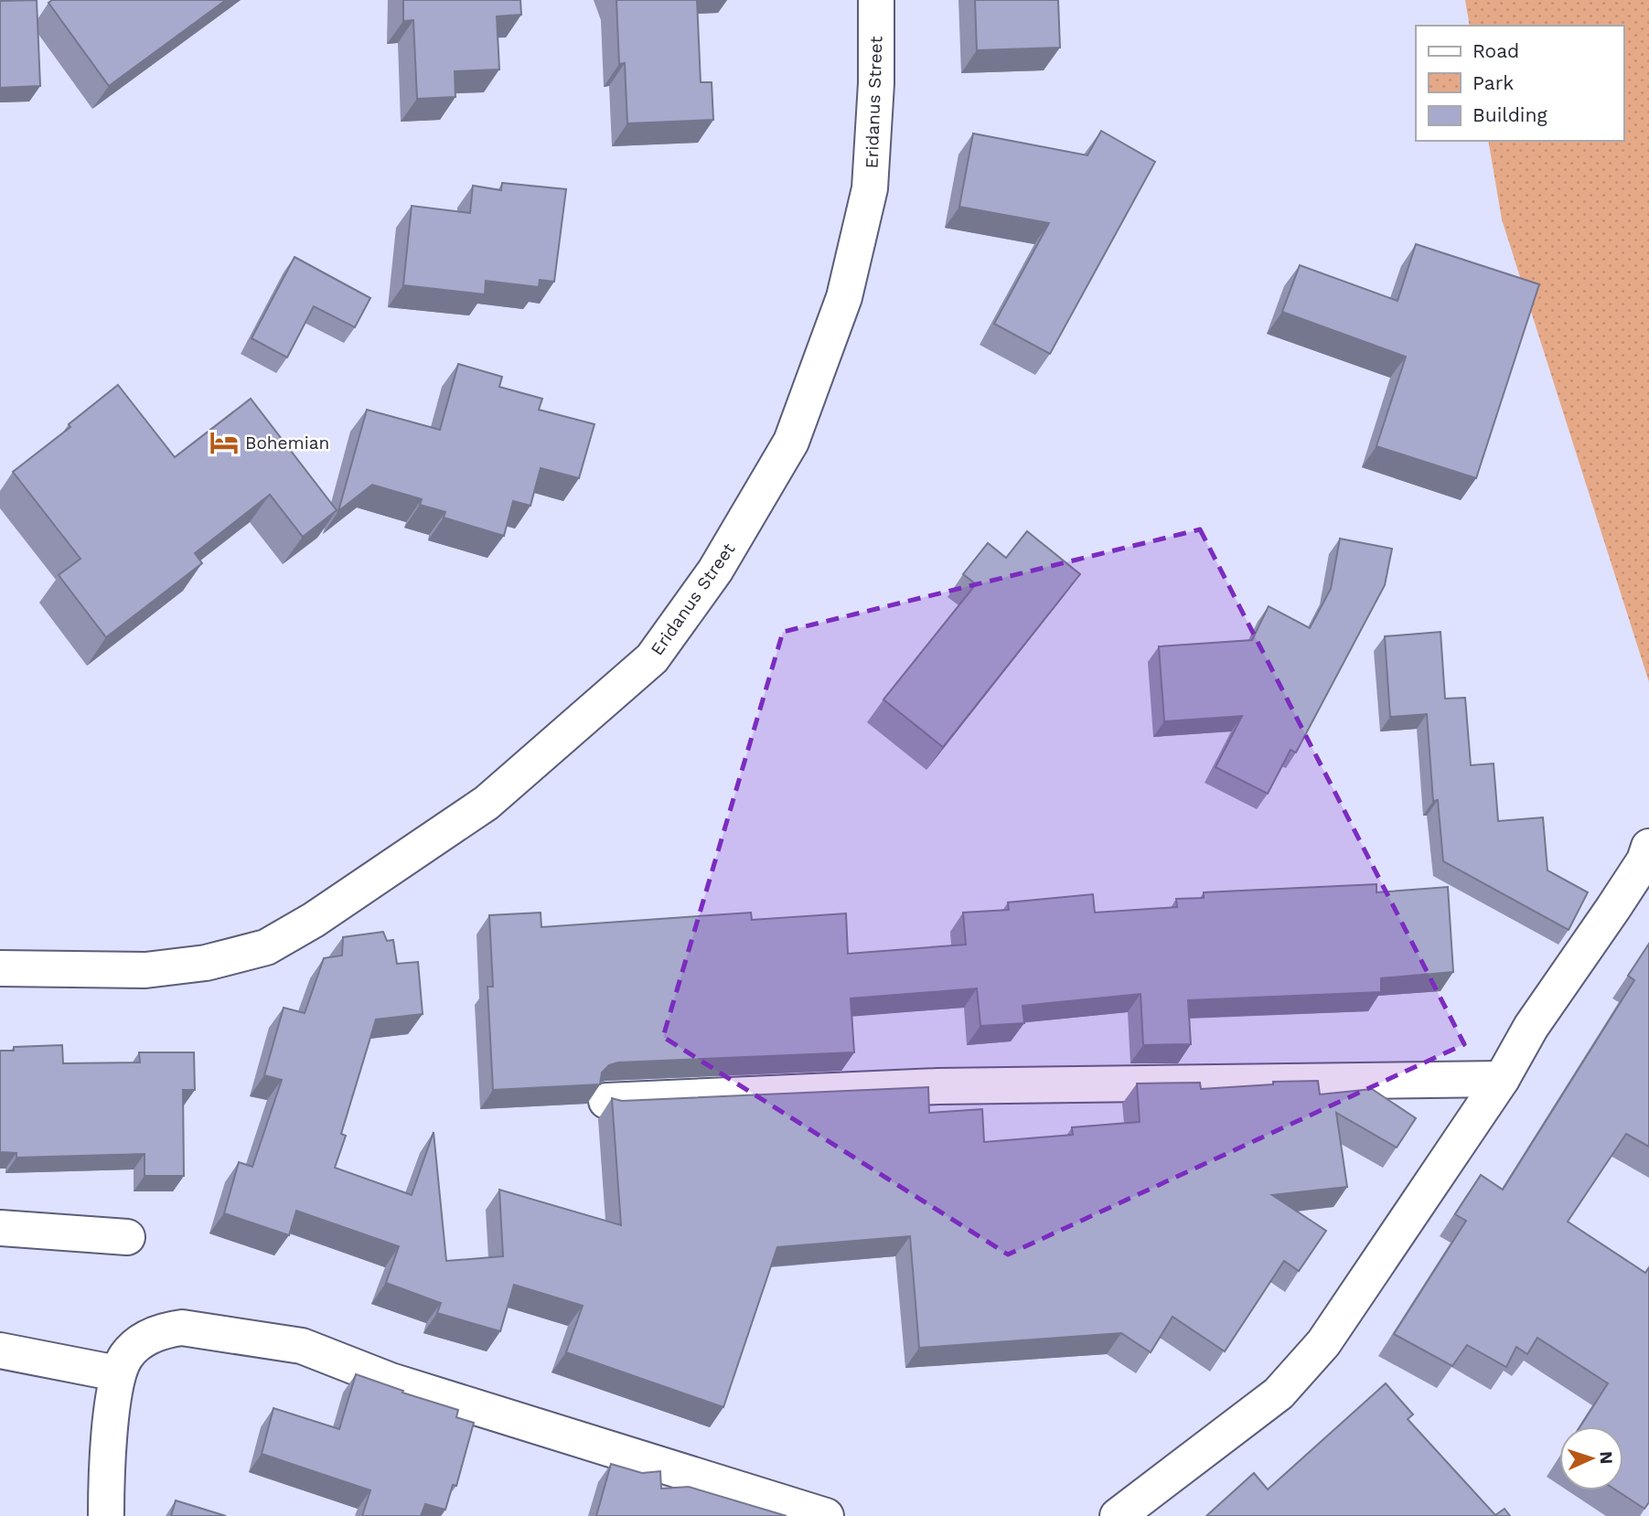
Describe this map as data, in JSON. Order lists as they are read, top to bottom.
{
  "streets": {
    "street": ["Eridanus Street"]
  },
  "places": {
    "hotel": ["Bohemian"]
  },
  "legend": ["Road", "Park", "Building"],
  "north": "right"
}
